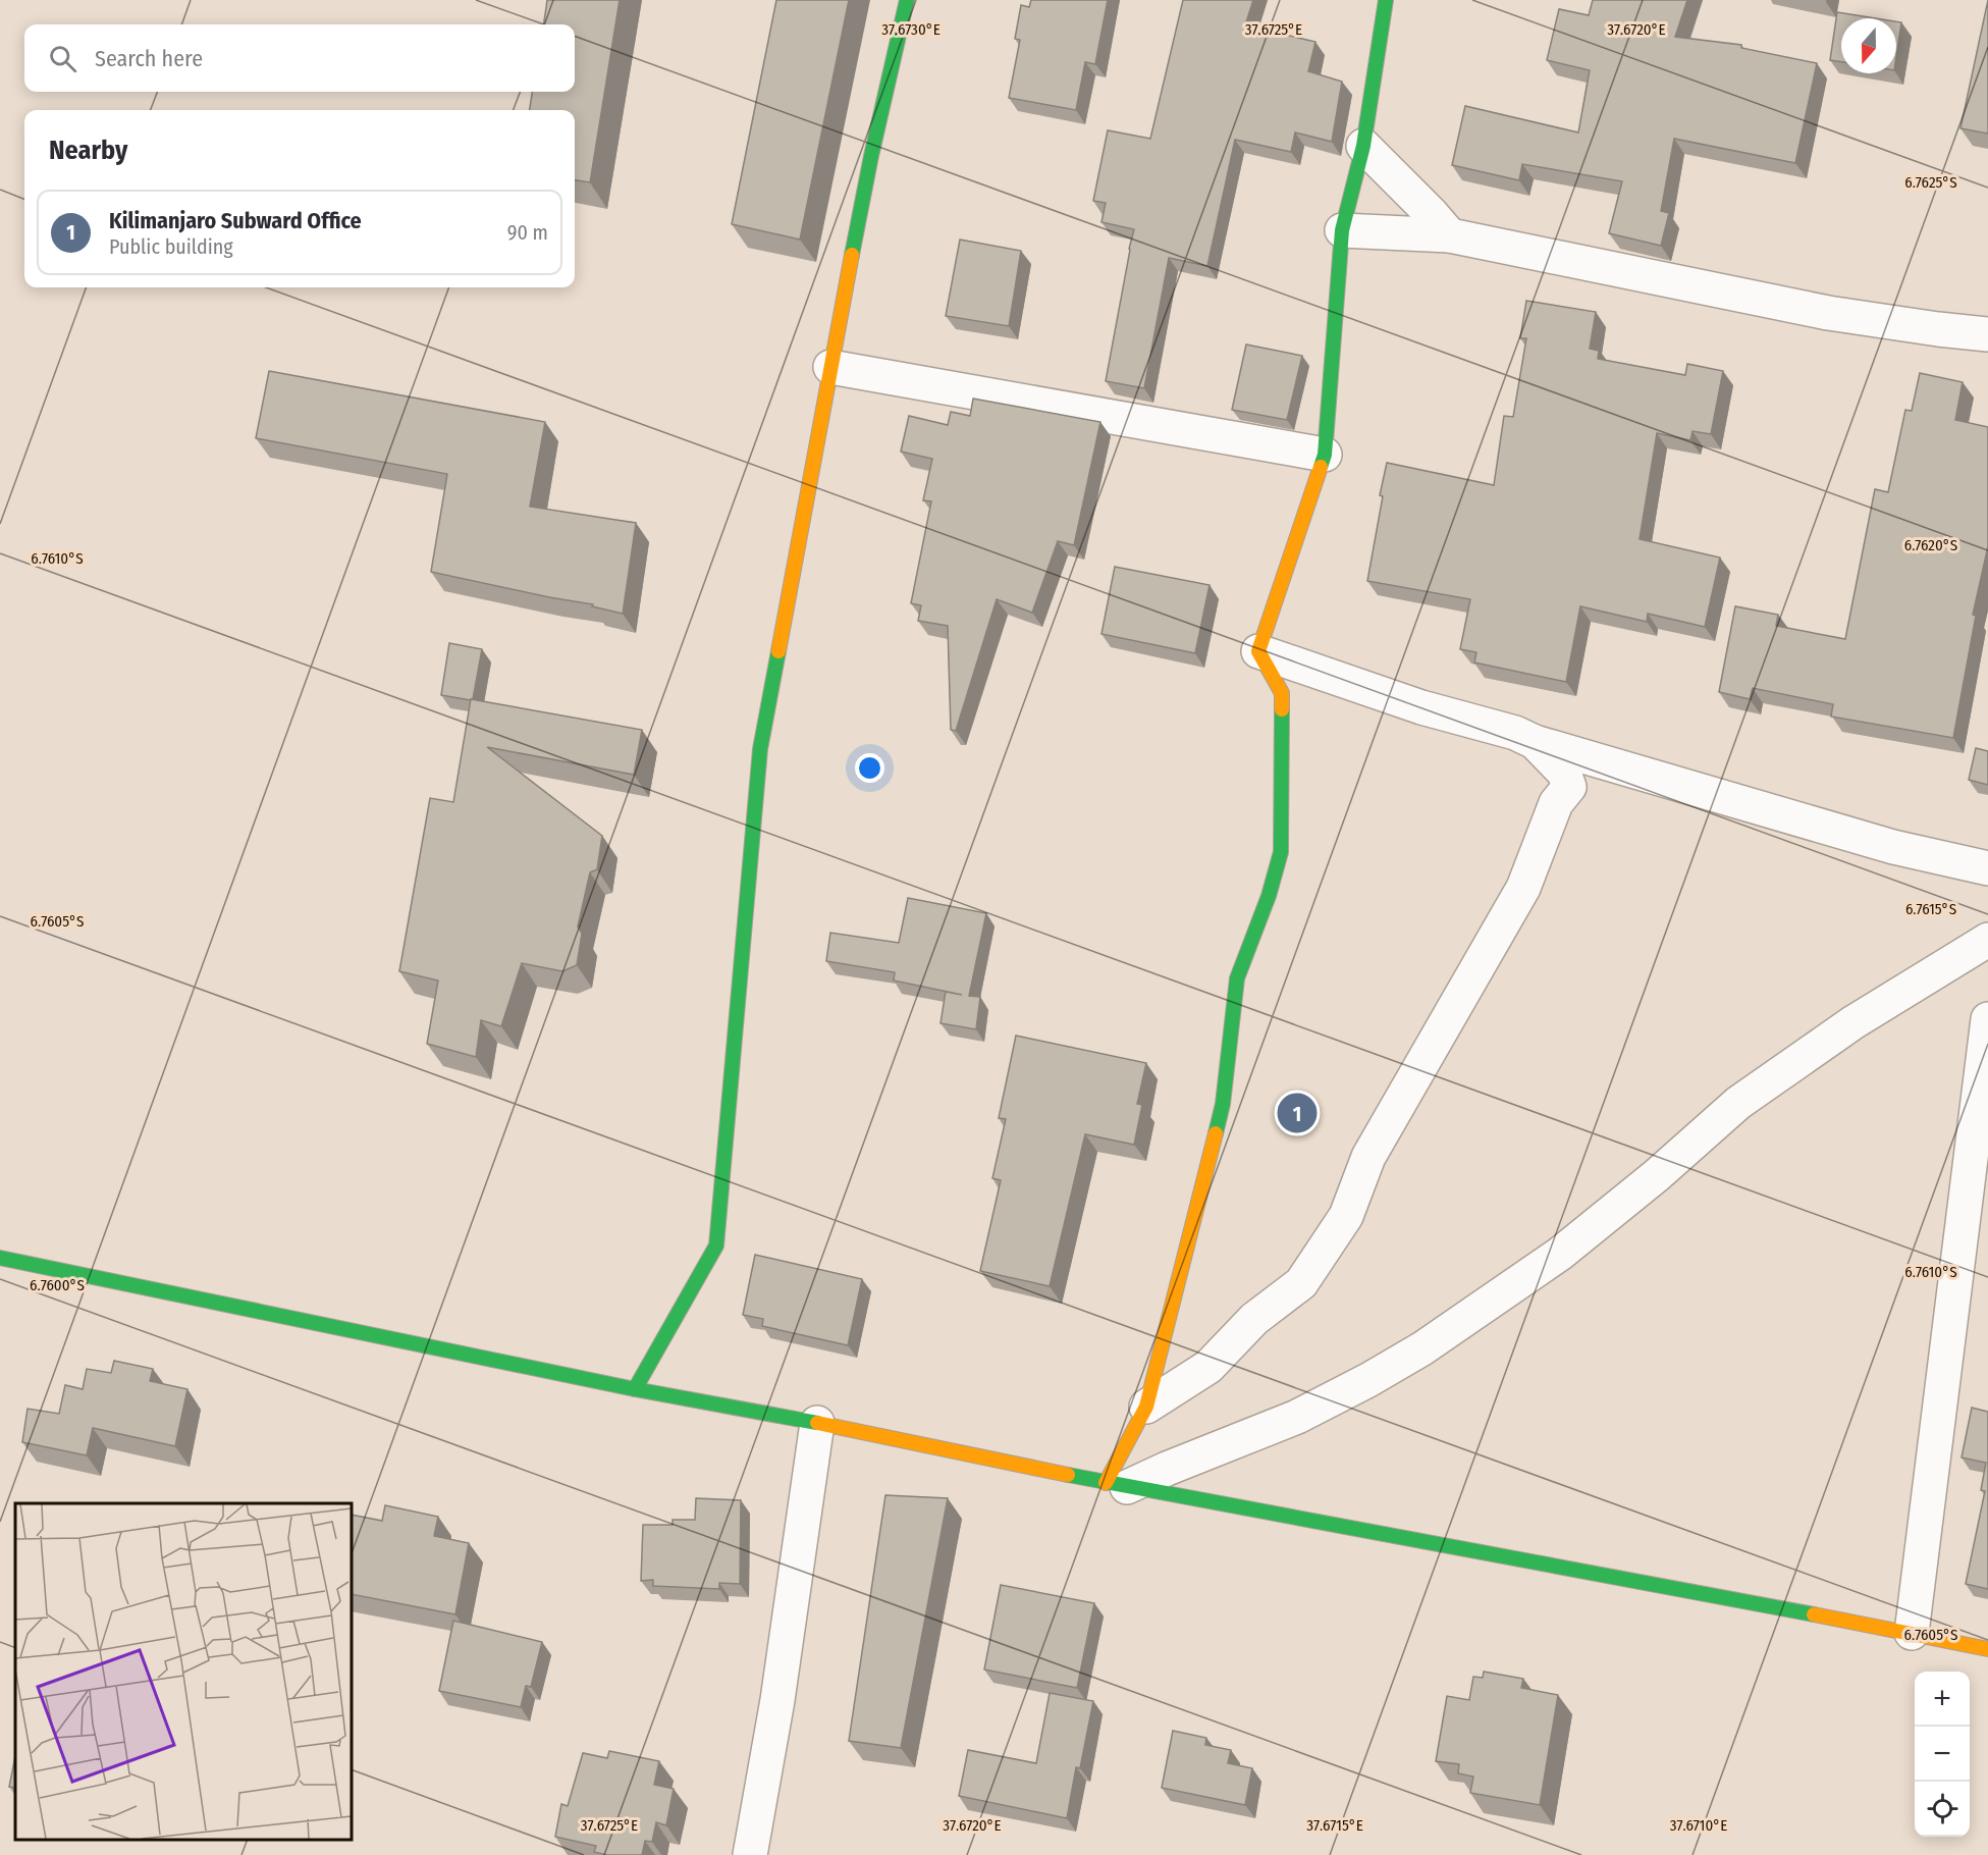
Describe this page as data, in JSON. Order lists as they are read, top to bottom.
{
  "north": "bottom",
  "page": {
    "search": "Search here",
    "heading": "Nearby",
    "list": [
      {
        "mark": "1",
        "name": "Kilimanjaro Subward Office",
        "note": "Public building",
        "value": "90 m"
      }
    ],
    "pins": "1",
    "map_buttons": ["+", "−"]
  },
  "coordinates": [
    "37.6730°E",
    "37.6725°E",
    "37.6720°E",
    "6.7625°S",
    "6.7620°S",
    "6.7610°S",
    "6.7615°S",
    "6.7605°S",
    "6.7600°S",
    "37.6715°E",
    "37.6710°E"
  ]
}
